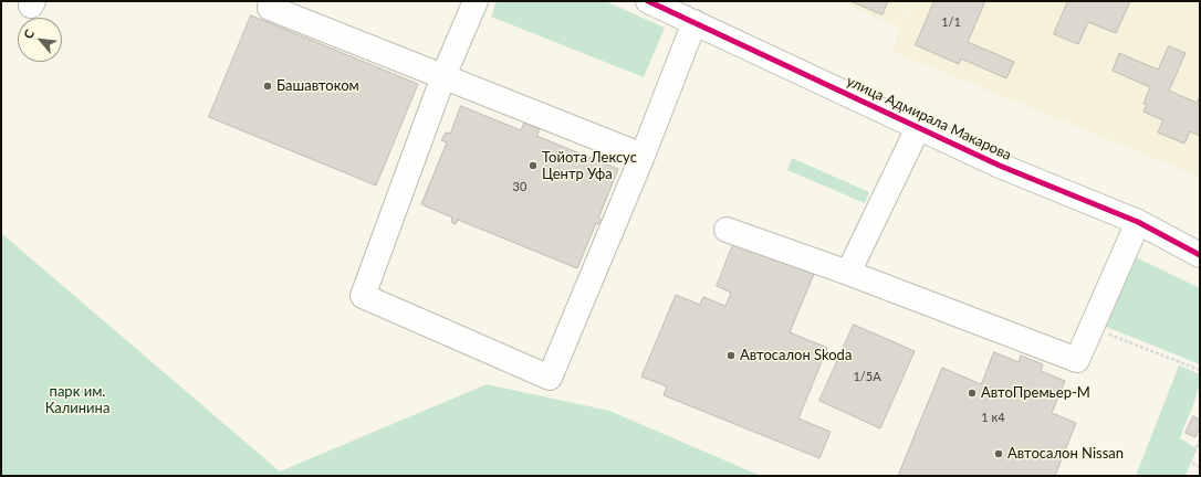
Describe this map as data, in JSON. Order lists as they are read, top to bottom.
{
  "streets": {
    "street": ["улица Адмирала Макарова"]
  },
  "parks": ["парк им. Калинина"],
  "places": [
    "Башавтоком",
    "Тойота Лексус Центр Уфа",
    "Автосалон Skoda",
    "АвтоПремьер-М",
    "Автосалон Nissan"
  ],
  "house_numbers": [
    "1/1",
    "30",
    "1/5А",
    "1 к4"
  ],
  "north": "top left"
}
